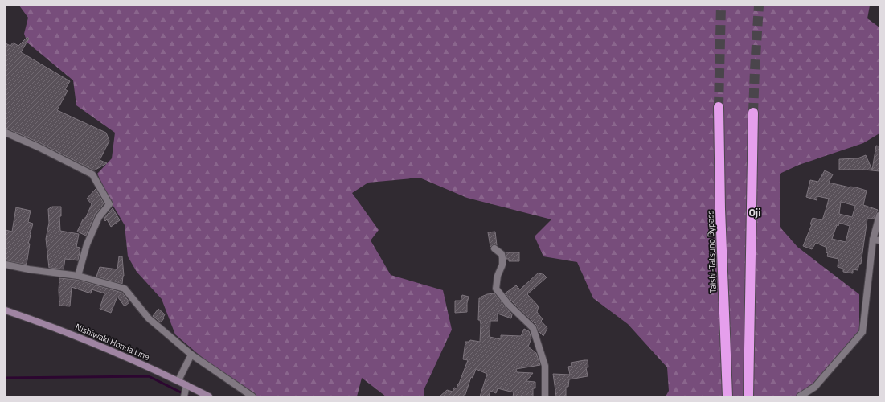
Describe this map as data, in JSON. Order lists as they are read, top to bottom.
{
  "streets": {
    "highway": ["Taishi-Tatsuno Bypass"],
    "main road": ["Nishiwaki Honda Line"]
  },
  "districts": ["Oji"]
}
